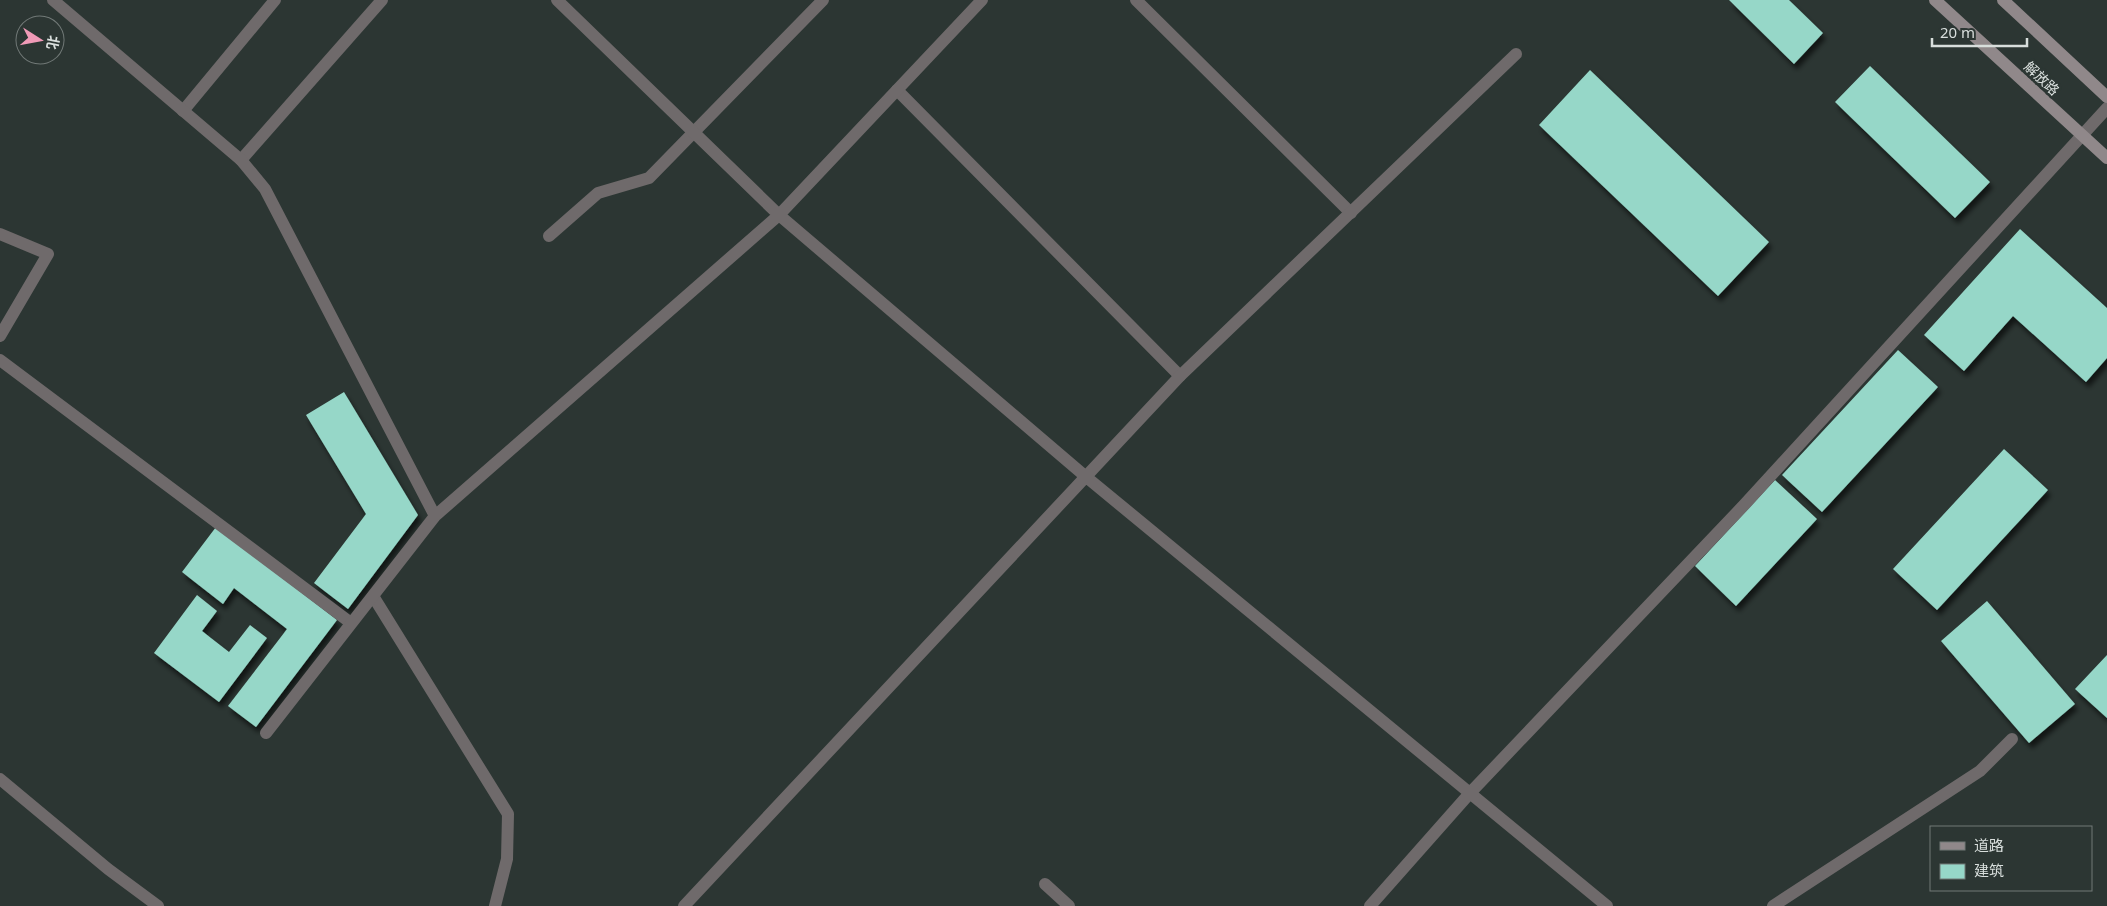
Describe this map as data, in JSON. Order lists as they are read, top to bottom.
{
  "streets": {
    "main road": ["解放路"]
  },
  "legend": ["道路", "建筑"],
  "scale_bar": "20 m",
  "north": "right"
}
